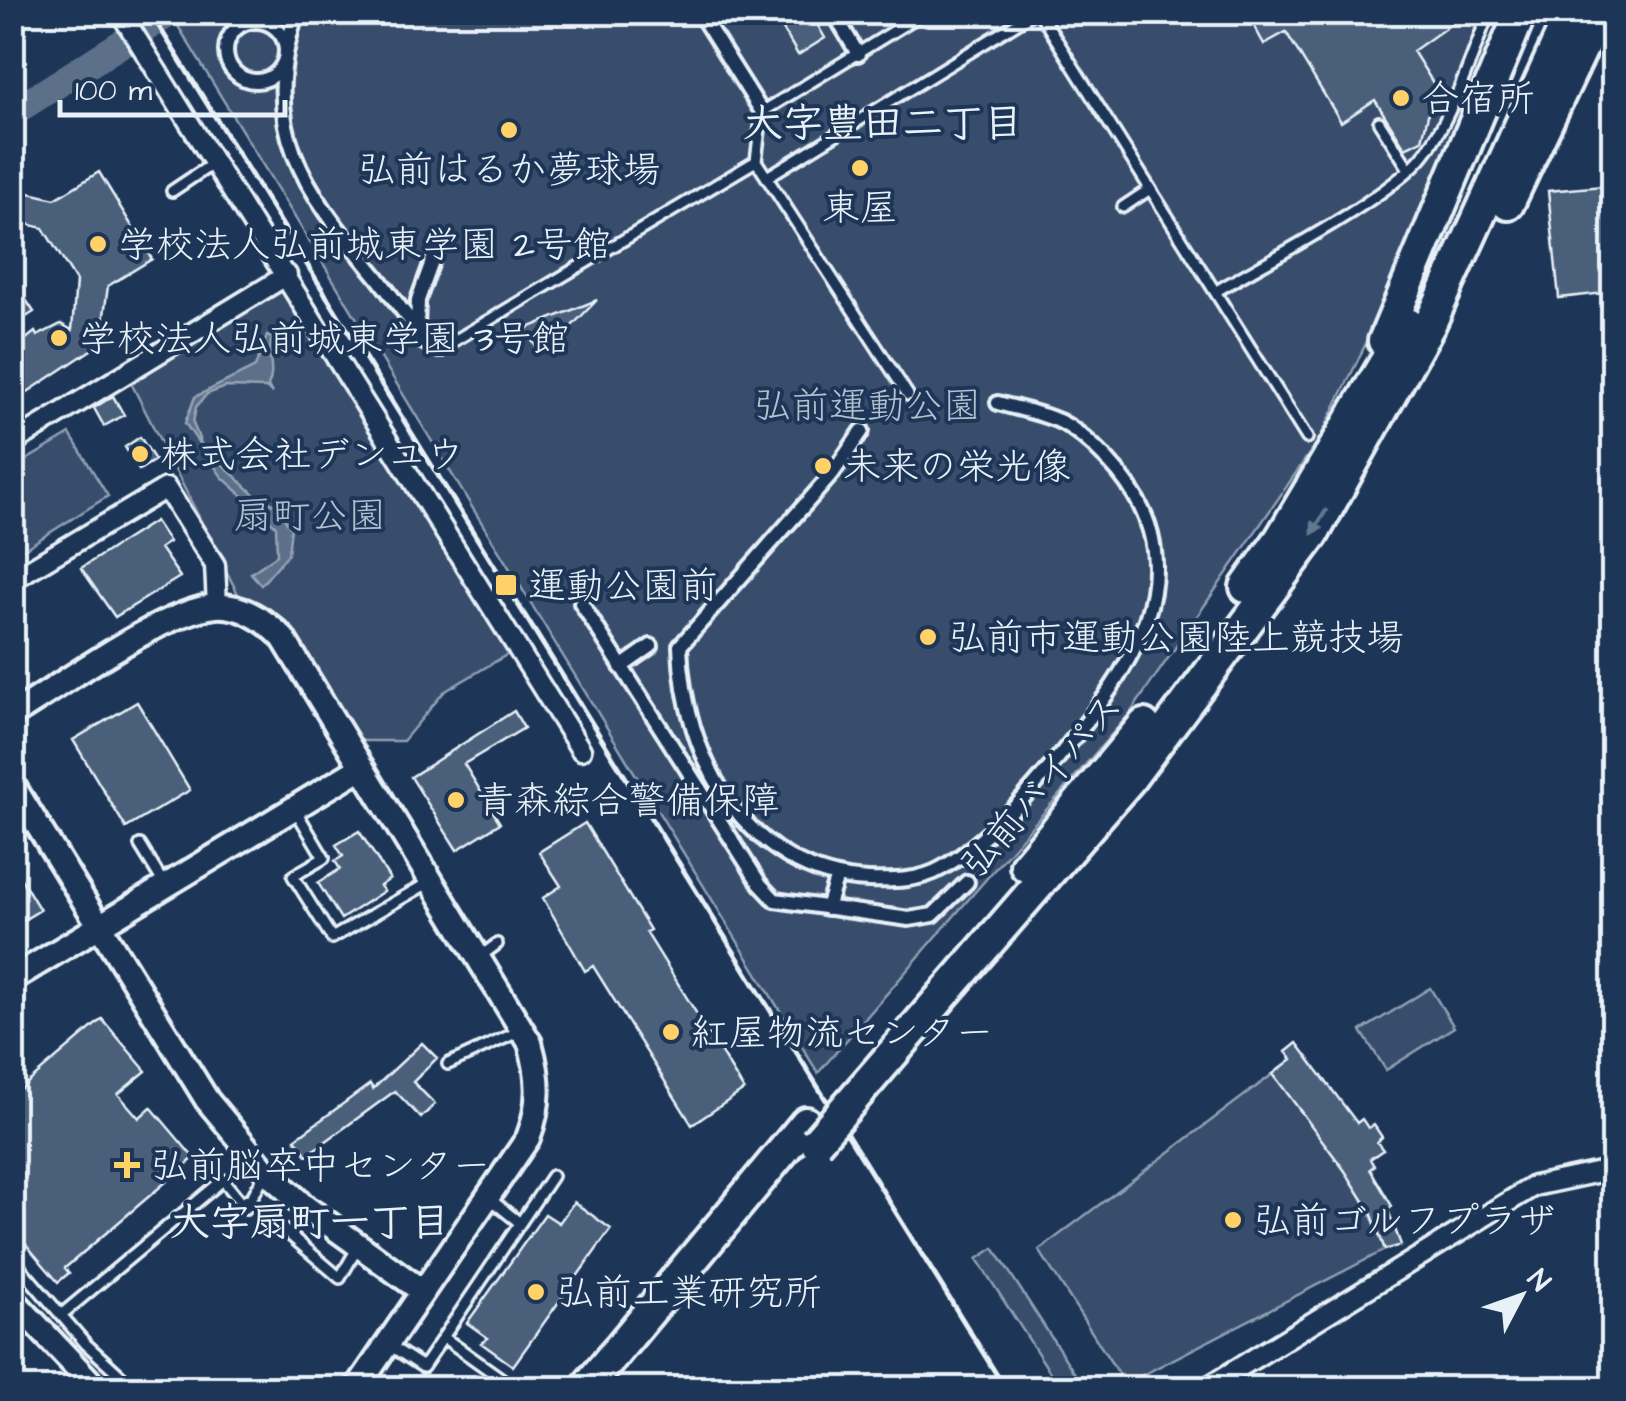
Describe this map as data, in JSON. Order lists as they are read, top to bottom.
{
  "streets": {
    "highway": ["弘前バイパス"]
  },
  "districts": ["大字豊田二丁目", "大字扇町一丁目"],
  "parks": ["弘前運動公園", "扇町公園"],
  "places": {
    "other": [
      "合宿所",
      "弘前はるか夢球場",
      "東屋",
      "学校法人弘前城東学園 2号館",
      "学校法人弘前城東学園 3号館",
      "株式会社デンユウ",
      "未来の栄光像",
      "弘前市運動公園陸上競技場",
      "青森綜合警備保障",
      "紅屋物流センター",
      "弘前ゴルフプラザ",
      "弘前工業研究所"
    ],
    "transit": ["運動公園前"],
    "health": ["弘前脳卒中センター"]
  },
  "scale_bar": "100 m",
  "north": "top right"
}
